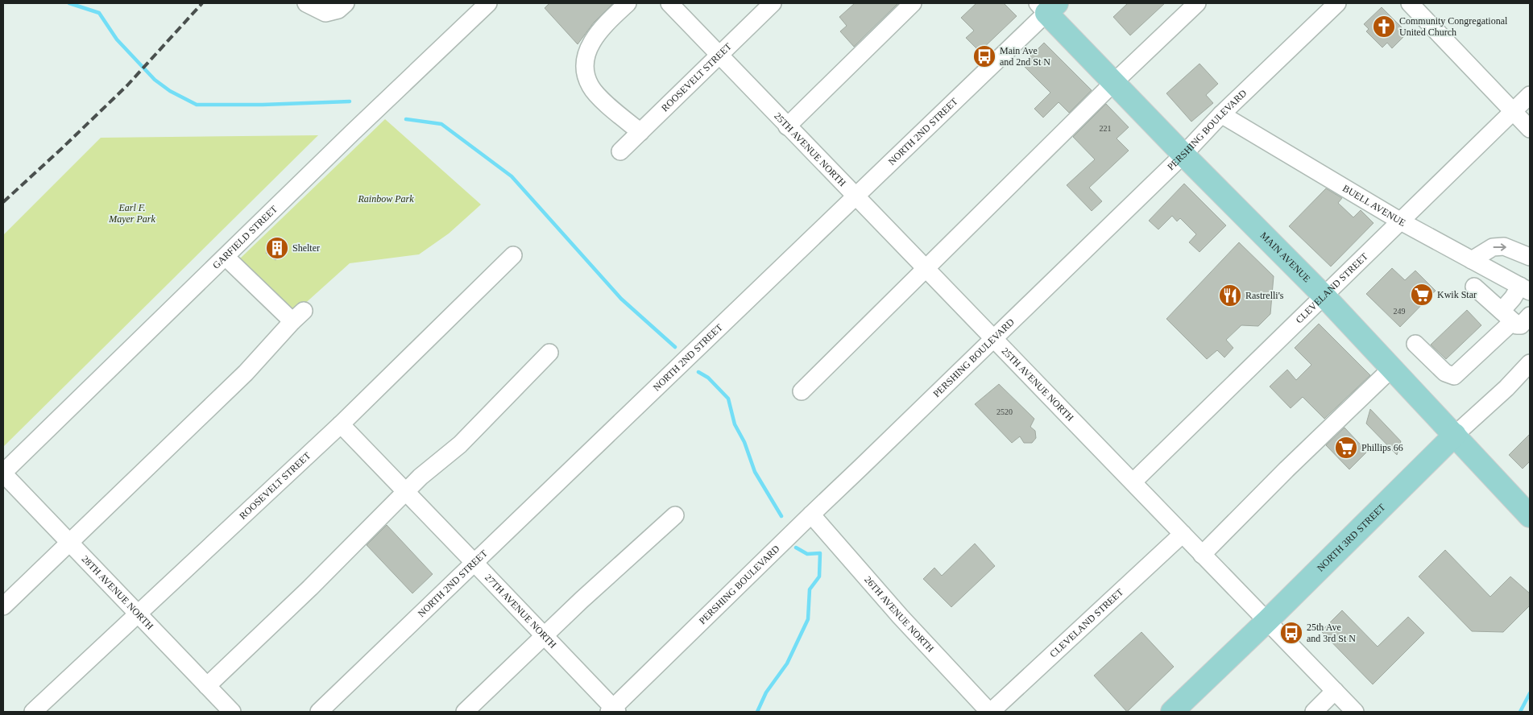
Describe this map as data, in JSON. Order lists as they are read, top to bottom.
{
  "streets": {
    "main road": ["MAIN AVENUE", "NORTH 3RD STREET"],
    "street": [
      "ROOSEVELT STREET",
      "PERSHING BOULEVARD",
      "NORTH 2ND STREET",
      "25TH AVENUE NORTH",
      "BUELL AVENUE",
      "GARFIELD STREET",
      "CLEVELAND STREET",
      "28TH AVENUE NORTH",
      "27TH AVENUE NORTH",
      "26TH AVENUE NORTH"
    ]
  },
  "crossings": [
    ["ROOSEVELT STREET", "25TH AVENUE NORTH"],
    ["ROOSEVELT STREET", "28TH AVENUE NORTH"],
    ["ROOSEVELT STREET", "27TH AVENUE NORTH"],
    ["PERSHING BOULEVARD", "25TH AVENUE NORTH"],
    ["PERSHING BOULEVARD", "BUELL AVENUE"],
    ["PERSHING BOULEVARD", "MAIN AVENUE"],
    ["PERSHING BOULEVARD", "27TH AVENUE NORTH"],
    ["PERSHING BOULEVARD", "26TH AVENUE NORTH"],
    ["NORTH 2ND STREET", "25TH AVENUE NORTH"],
    ["NORTH 2ND STREET", "MAIN AVENUE"],
    ["NORTH 2ND STREET", "27TH AVENUE NORTH"],
    ["25TH AVENUE NORTH", "CLEVELAND STREET"],
    ["25TH AVENUE NORTH", "NORTH 3RD STREET"],
    ["BUELL AVENUE", "CLEVELAND STREET"],
    ["GARFIELD STREET", "28TH AVENUE NORTH"],
    ["MAIN AVENUE", "CLEVELAND STREET"],
    ["MAIN AVENUE", "NORTH 3RD STREET"],
    ["CLEVELAND STREET", "26TH AVENUE NORTH"]
  ],
  "parks": ["Rainbow Park", "Earl F. Mayer Park"],
  "places": {
    "church": ["Community Congregational United Church"],
    "bus stop": ["Main Ave and 2nd St N", "25th Ave and 3rd St N"],
    "building": ["Shelter"],
    "supermarket": ["Kwik Star", "Phillips 66"],
    "restaurant": ["Rastrelli's"]
  },
  "house_numbers": ["221", "249", "2520"]
}
